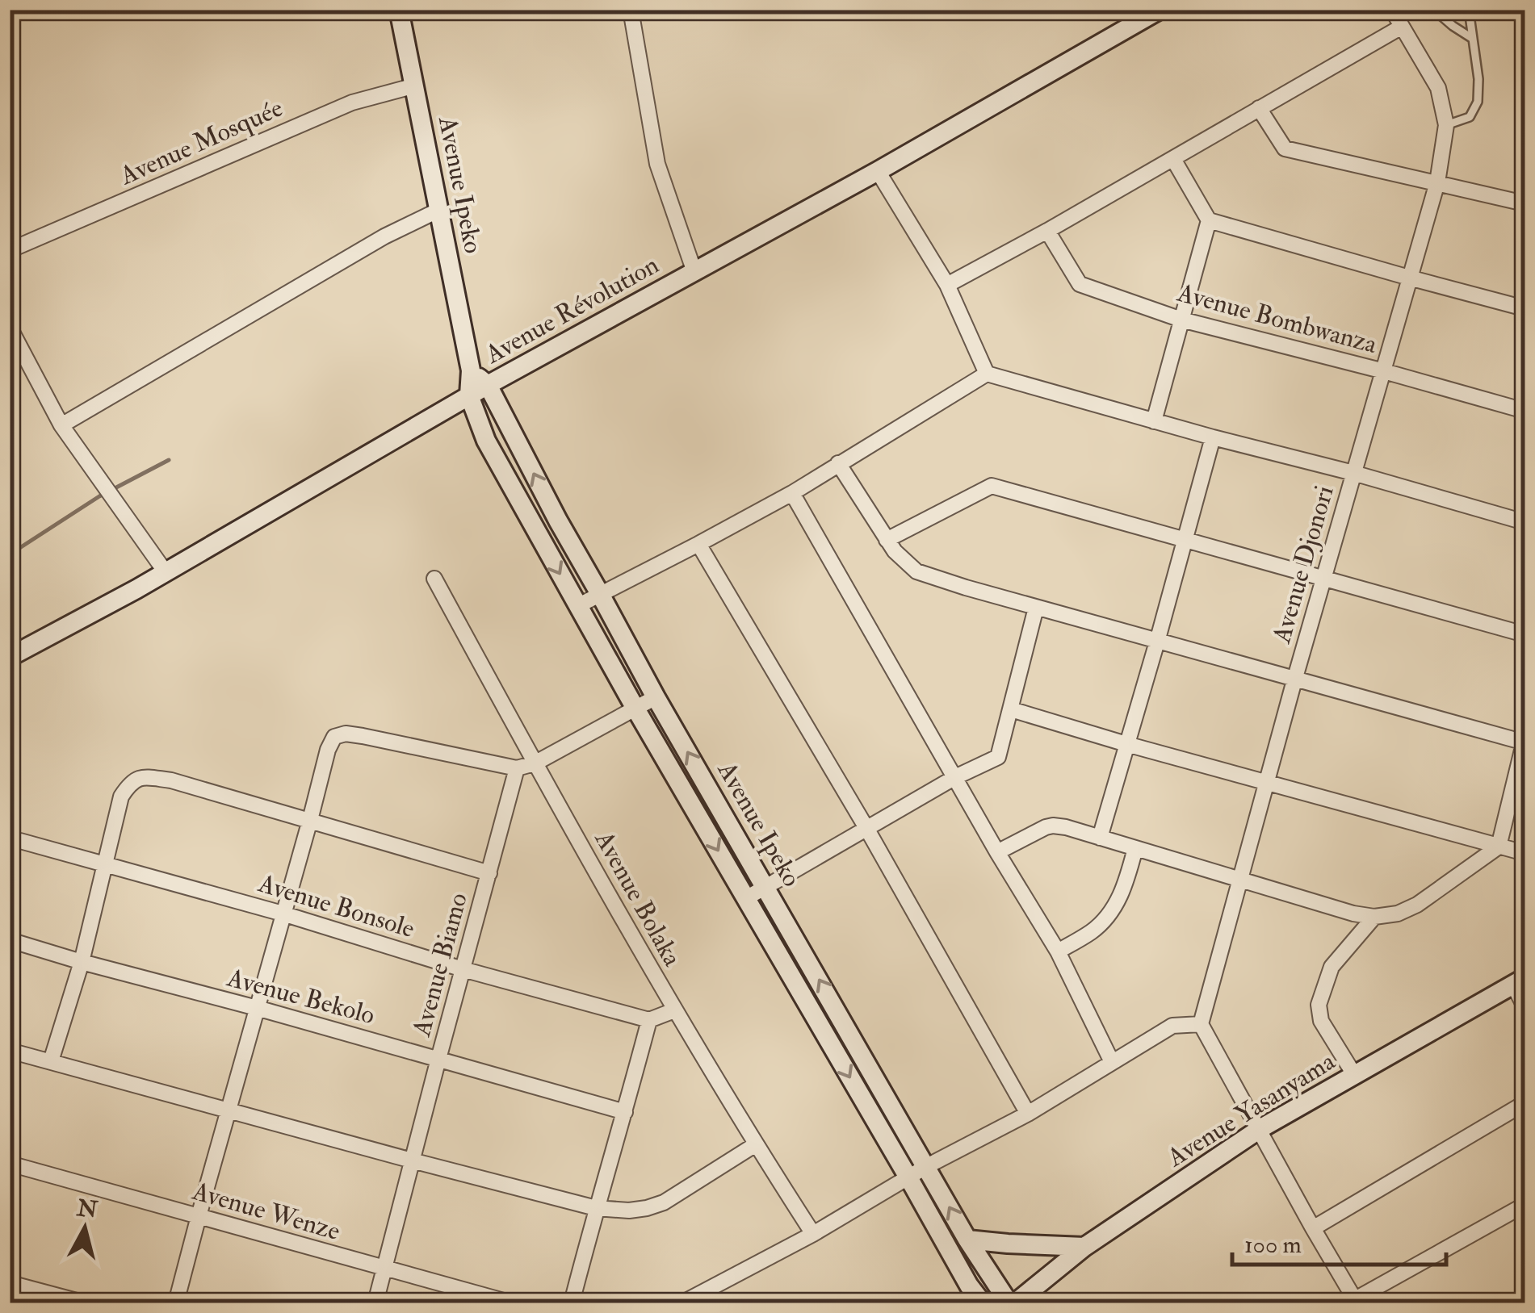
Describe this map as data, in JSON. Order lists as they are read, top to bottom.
{
  "streets": {
    "street": [
      "Avenue Mosquée",
      "Avenue Ipeko",
      "Avenue Révolution",
      "Avenue Bombwanza",
      "Avenue Djonori",
      "Avenue Bolaka",
      "Avenue Bonsole",
      "Avenue Biamo",
      "Avenue Bekolo",
      "Avenue Yasanyama",
      "Avenue Wenze"
    ]
  },
  "crossings": [
    ["Avenue Mosquée", "Avenue Ipeko"],
    ["Avenue Ipeko", "Avenue Révolution"],
    ["Avenue Bombwanza", "Avenue Djonori"],
    ["Avenue Bonsole", "Avenue Biamo"],
    ["Avenue Biamo", "Avenue Bekolo"],
    ["Avenue Biamo", "Avenue Wenze"]
  ],
  "scale_bar": "100 m",
  "north": "top"
}
